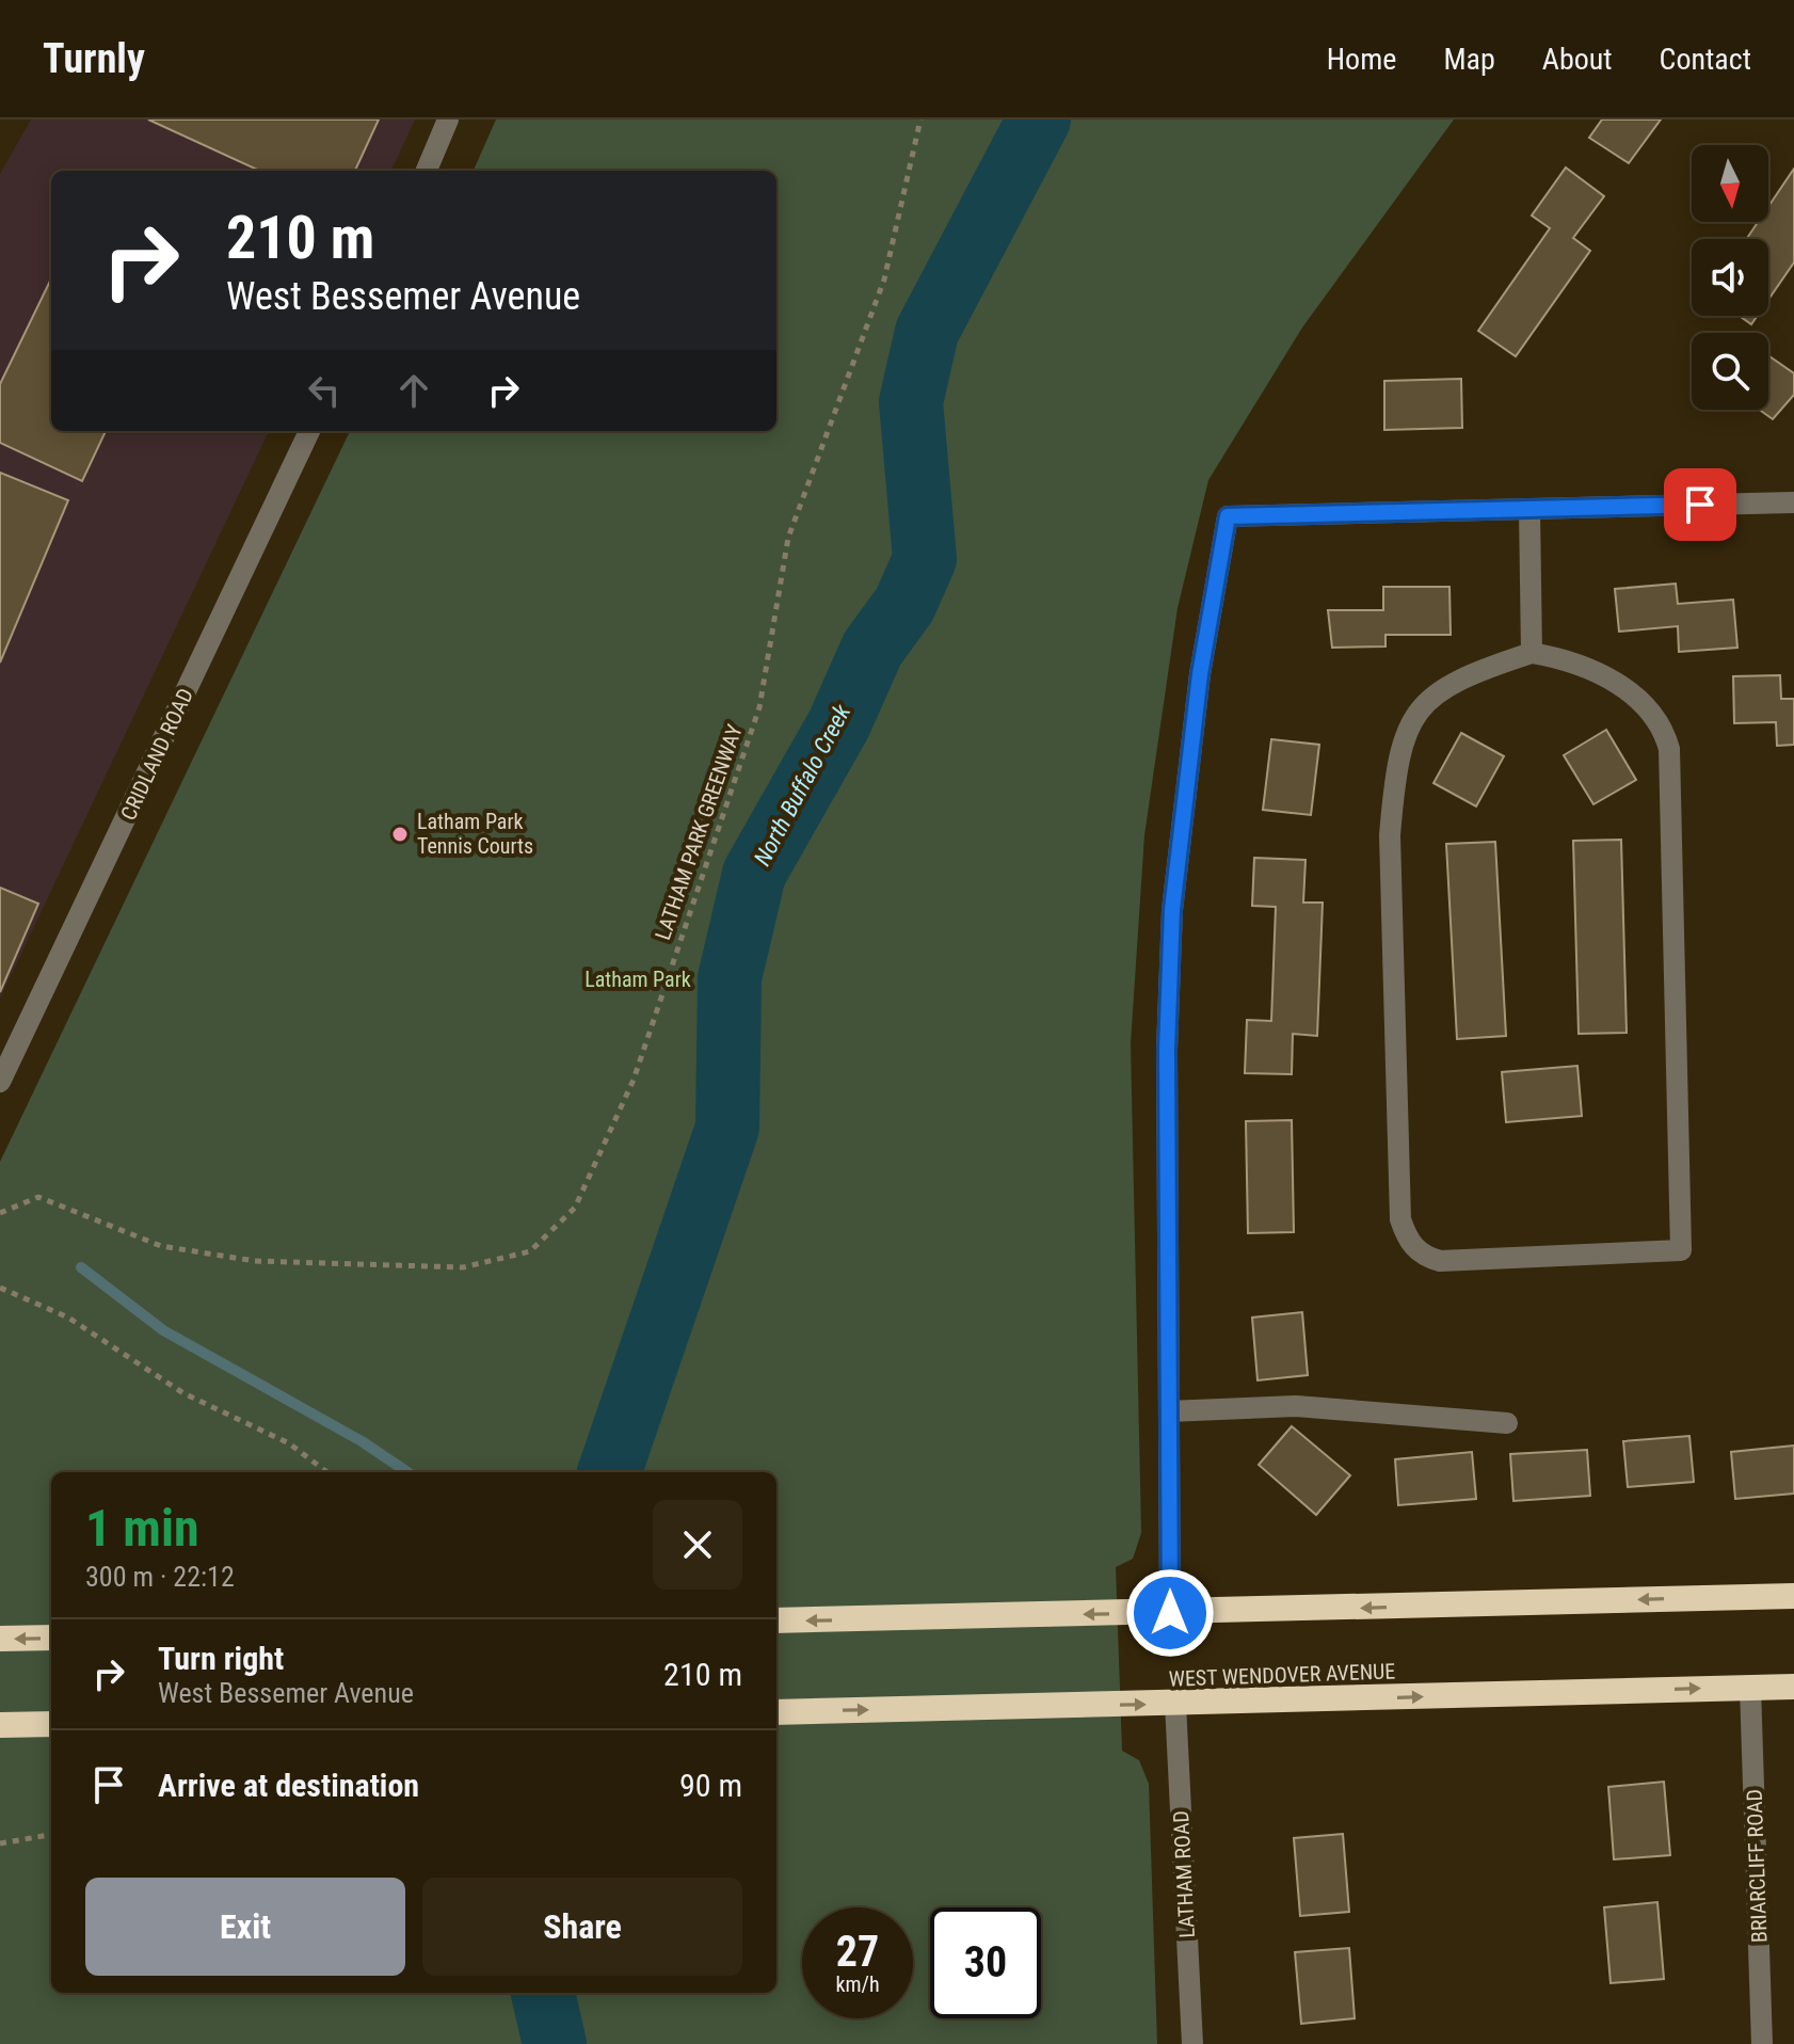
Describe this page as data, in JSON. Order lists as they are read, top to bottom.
{
  "streets": {
    "highway": ["WEST WENDOVER AVENUE"],
    "street": ["CRIDLAND ROAD", "BRIARCLIFF ROAD", "LATHAM ROAD"],
    "path": ["LATHAM PARK GREENWAY"]
  },
  "crossings": [
    ["WEST WENDOVER AVENUE", "BRIARCLIFF ROAD"],
    ["WEST WENDOVER AVENUE", "LATHAM ROAD"]
  ],
  "water": ["North Buffalo Creek"],
  "parks": ["Latham Park"],
  "places": ["Latham Park Tennis Courts"],
  "north": "bottom",
  "page": {
    "header": "Turnly",
    "nav": [
      "Home",
      "Map",
      "About",
      "Contact"
    ],
    "turn": ["210 m", "West Bessemer Avenue"],
    "heading": ["1 min", "300 m · 22:12"],
    "list": [
      {
        "name": "Turn right",
        "note": "West Bessemer Avenue",
        "value": "210 m"
      },
      {
        "name": "Arrive at destination",
        "value": "90 m"
      }
    ],
    "buttons": ["Exit", "Share"],
    "speed": "27 km/h",
    "limit": "30"
  }
}
